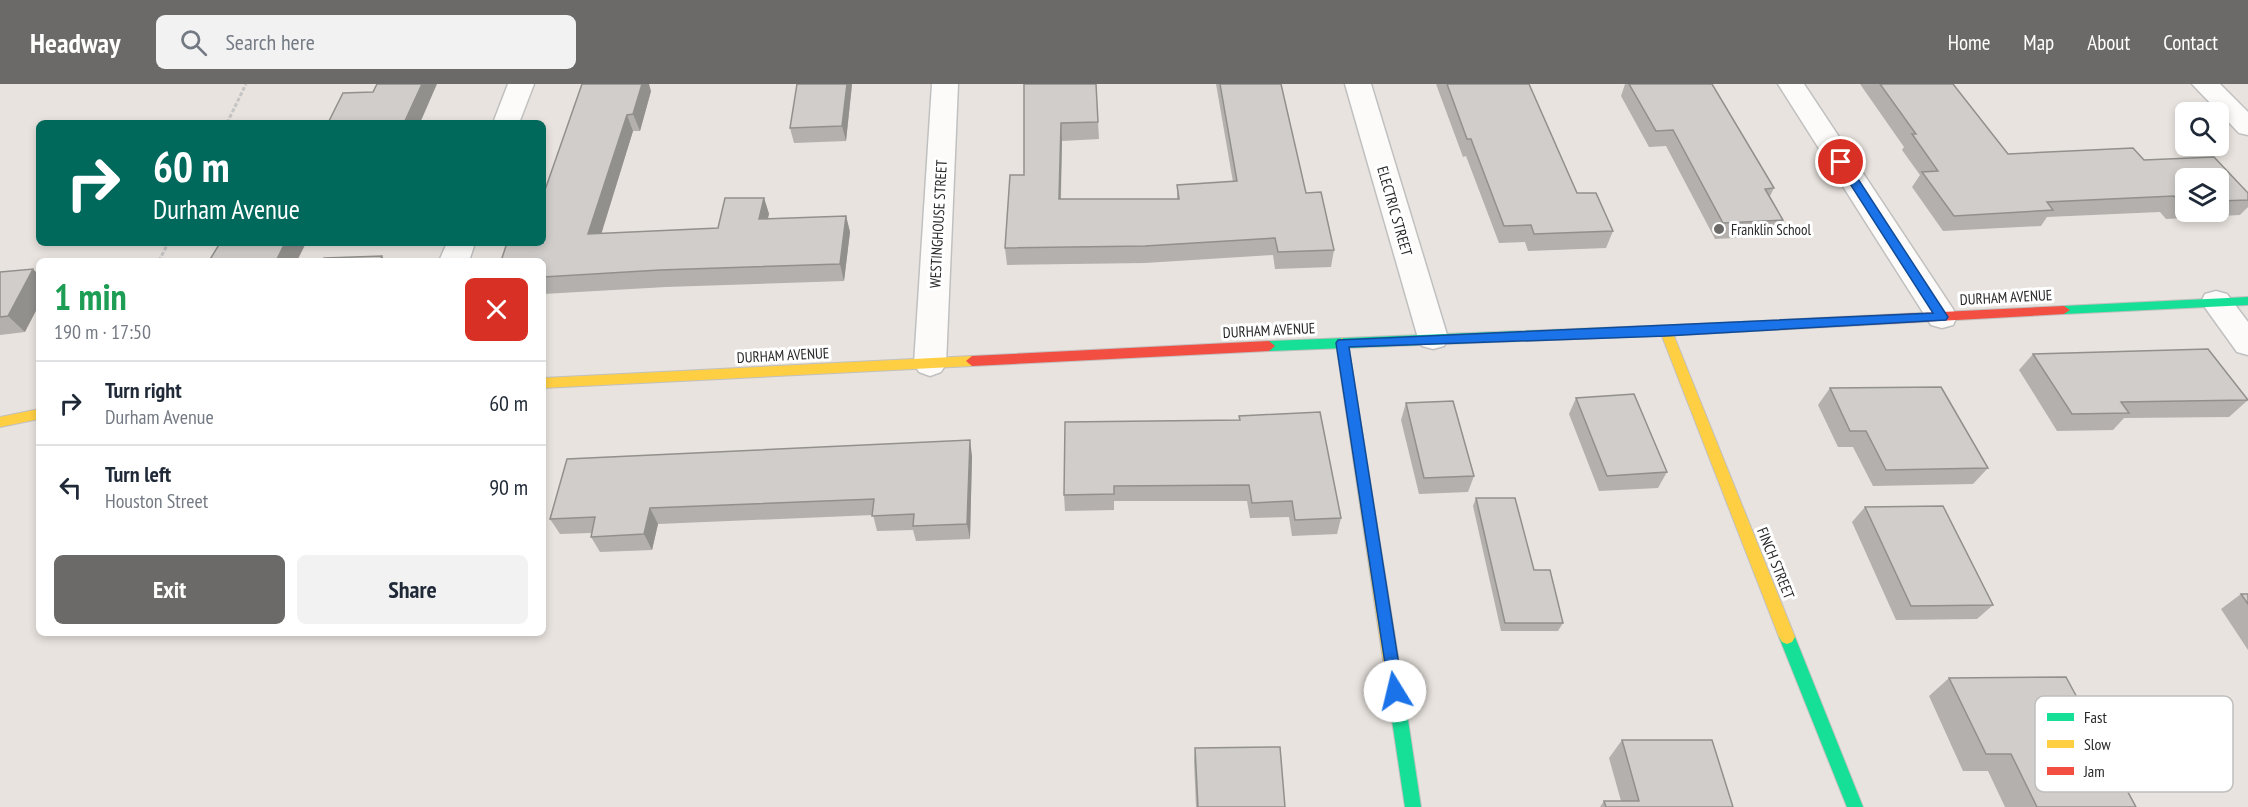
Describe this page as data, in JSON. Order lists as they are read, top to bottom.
{
  "streets": {
    "street": [
      "ELECTRIC STREET",
      "WESTINGHOUSE STREET",
      "DURHAM AVENUE",
      "FINCH STREET"
    ]
  },
  "crossings": [
    ["ELECTRIC STREET", "DURHAM AVENUE"],
    ["WESTINGHOUSE STREET", "DURHAM AVENUE"],
    ["DURHAM AVENUE", "FINCH STREET"]
  ],
  "places": ["Franklin School"],
  "legend": ["Fast", "Slow", "Jam"],
  "page": {
    "header": "Headway",
    "search": "Search here",
    "nav": [
      "Home",
      "Map",
      "About",
      "Contact"
    ],
    "turn": ["60 m", "Durham Avenue"],
    "heading": ["1 min", "190 m · 17:50"],
    "list": [
      {
        "name": "Turn right",
        "note": "Durham Avenue",
        "value": "60 m"
      },
      {
        "name": "Turn left",
        "note": "Houston Street",
        "value": "90 m"
      }
    ],
    "buttons": ["Exit", "Share"]
  }
}
